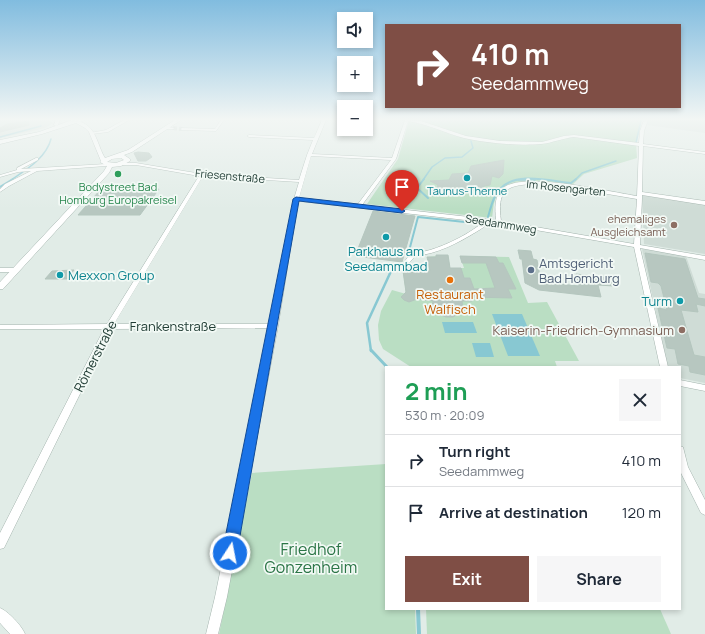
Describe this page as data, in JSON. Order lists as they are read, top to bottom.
{
  "streets": {
    "street": [
      "Friesenstraße",
      "Im Rosengarten",
      "Seedammweg",
      "Frankenstraße",
      "Römerstraße"
    ]
  },
  "crossings": [
    ["Friesenstraße", "Römerstraße"],
    ["Im Rosengarten", "Seedammweg"],
    ["Frankenstraße", "Römerstraße"]
  ],
  "parks": ["Friedhof Gonzenheim"],
  "places": [
    "Bodystreet Bad Homburg Europakreisel",
    "Taunus-Therme",
    "ehemaliges Ausgleichsamt",
    "Parkhaus am Seedammbad",
    "Amtsgericht Bad Homburg",
    "Mexxon Group",
    "Restaurant Walfisch",
    "Turm",
    "Kaiserin-Friedrich-Gymnasium"
  ],
  "page": {
    "map_buttons": ["+", "−"],
    "turn": ["410 m", "Seedammweg"],
    "heading": ["2 min", "530 m · 20:09"],
    "list": [
      {
        "name": "Turn right",
        "note": "Seedammweg",
        "value": "410 m"
      },
      {
        "name": "Arrive at destination",
        "value": "120 m"
      }
    ],
    "buttons": ["Exit", "Share"]
  }
}
